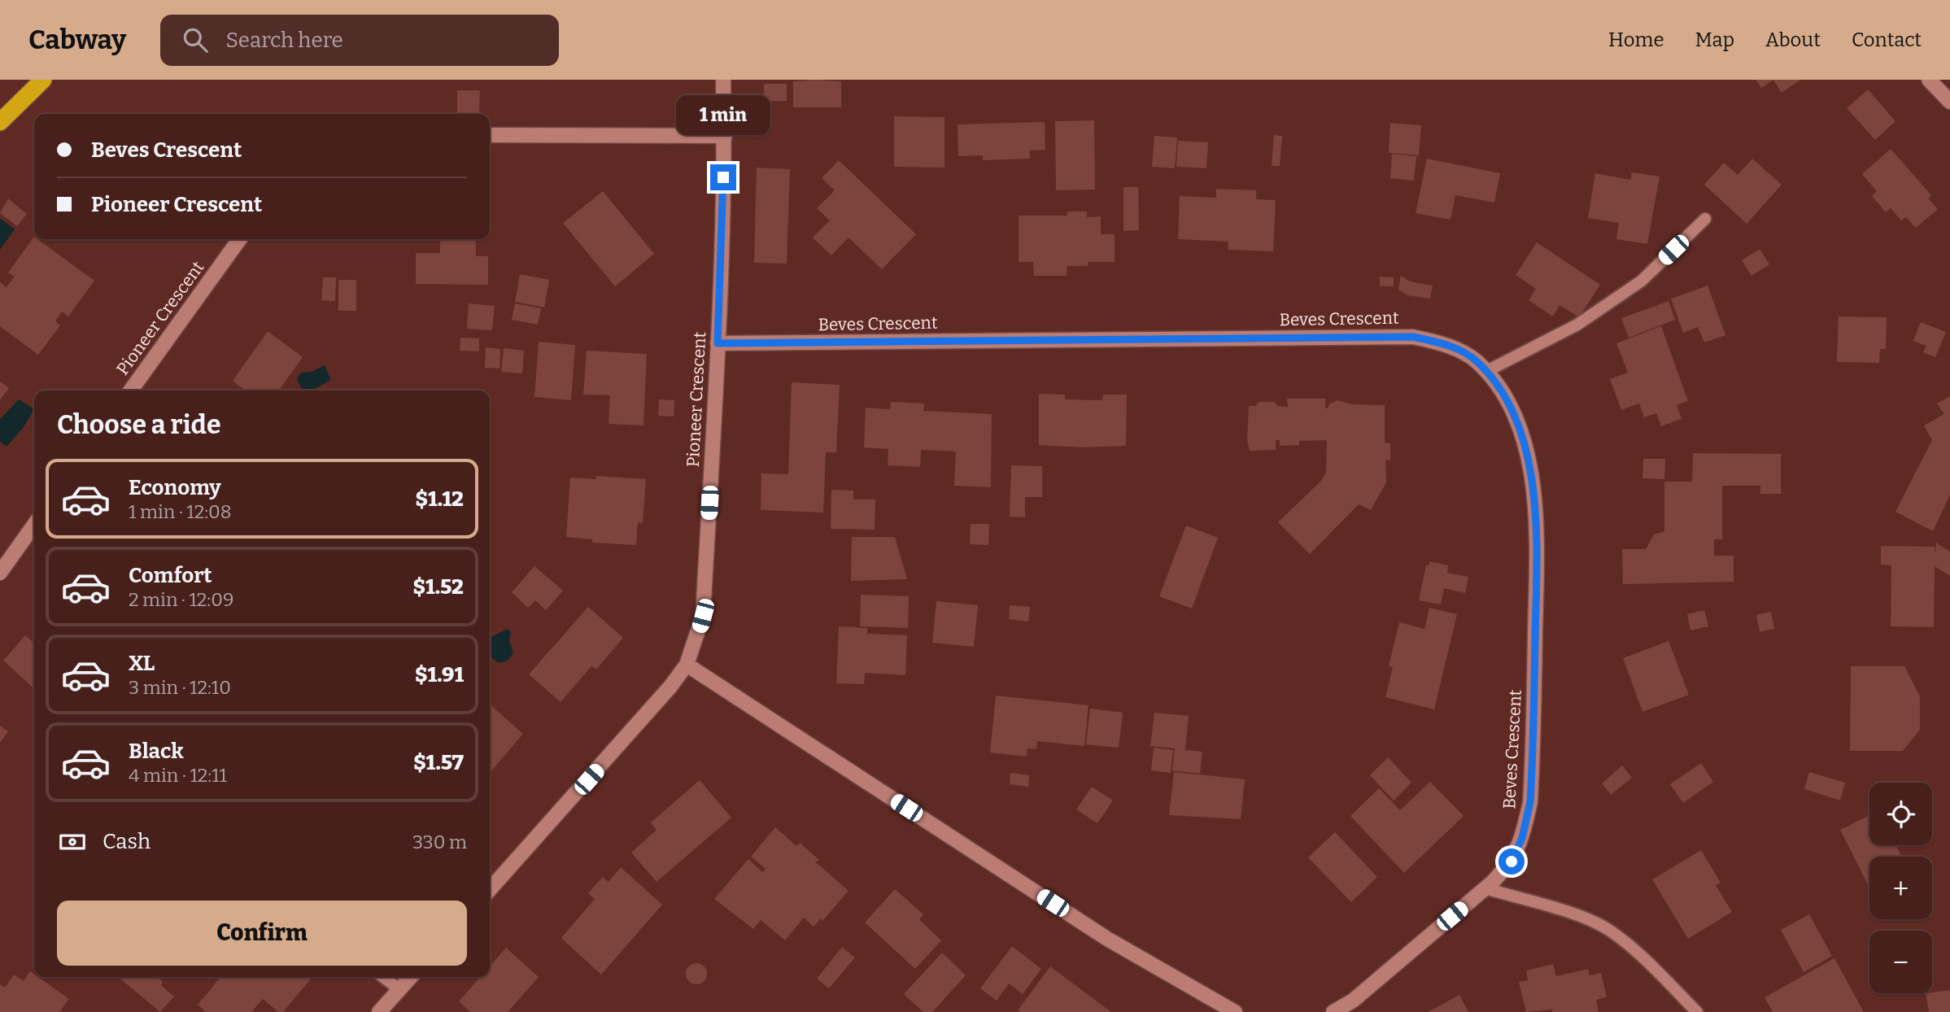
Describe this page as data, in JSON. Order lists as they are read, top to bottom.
{
  "streets": {
    "street": ["Pioneer Crescent", "Beves Crescent"]
  },
  "crossings": [
    ["Pioneer Crescent", "Beves Crescent"]
  ],
  "page": {
    "header": "Cabway",
    "search": "Search here",
    "nav": [
      "Home",
      "Map",
      "About",
      "Contact"
    ],
    "bubble": "1 min",
    "banner": ["Beves Crescent", "Pioneer Crescent"],
    "heading": "Choose a ride",
    "list": [
      {
        "name": "Economy",
        "note": "1 min · 12:08",
        "value": "$1.12"
      },
      {
        "name": "Comfort",
        "note": "2 min · 12:09",
        "value": "$1.52"
      },
      {
        "name": "XL",
        "note": "3 min · 12:10",
        "value": "$1.91"
      },
      {
        "name": "Black",
        "note": "4 min · 12:11",
        "value": "$1.57"
      }
    ],
    "map_buttons": ["+", "−"],
    "pay": ["Cash", "330 m"],
    "buttons": "Confirm"
  }
}
